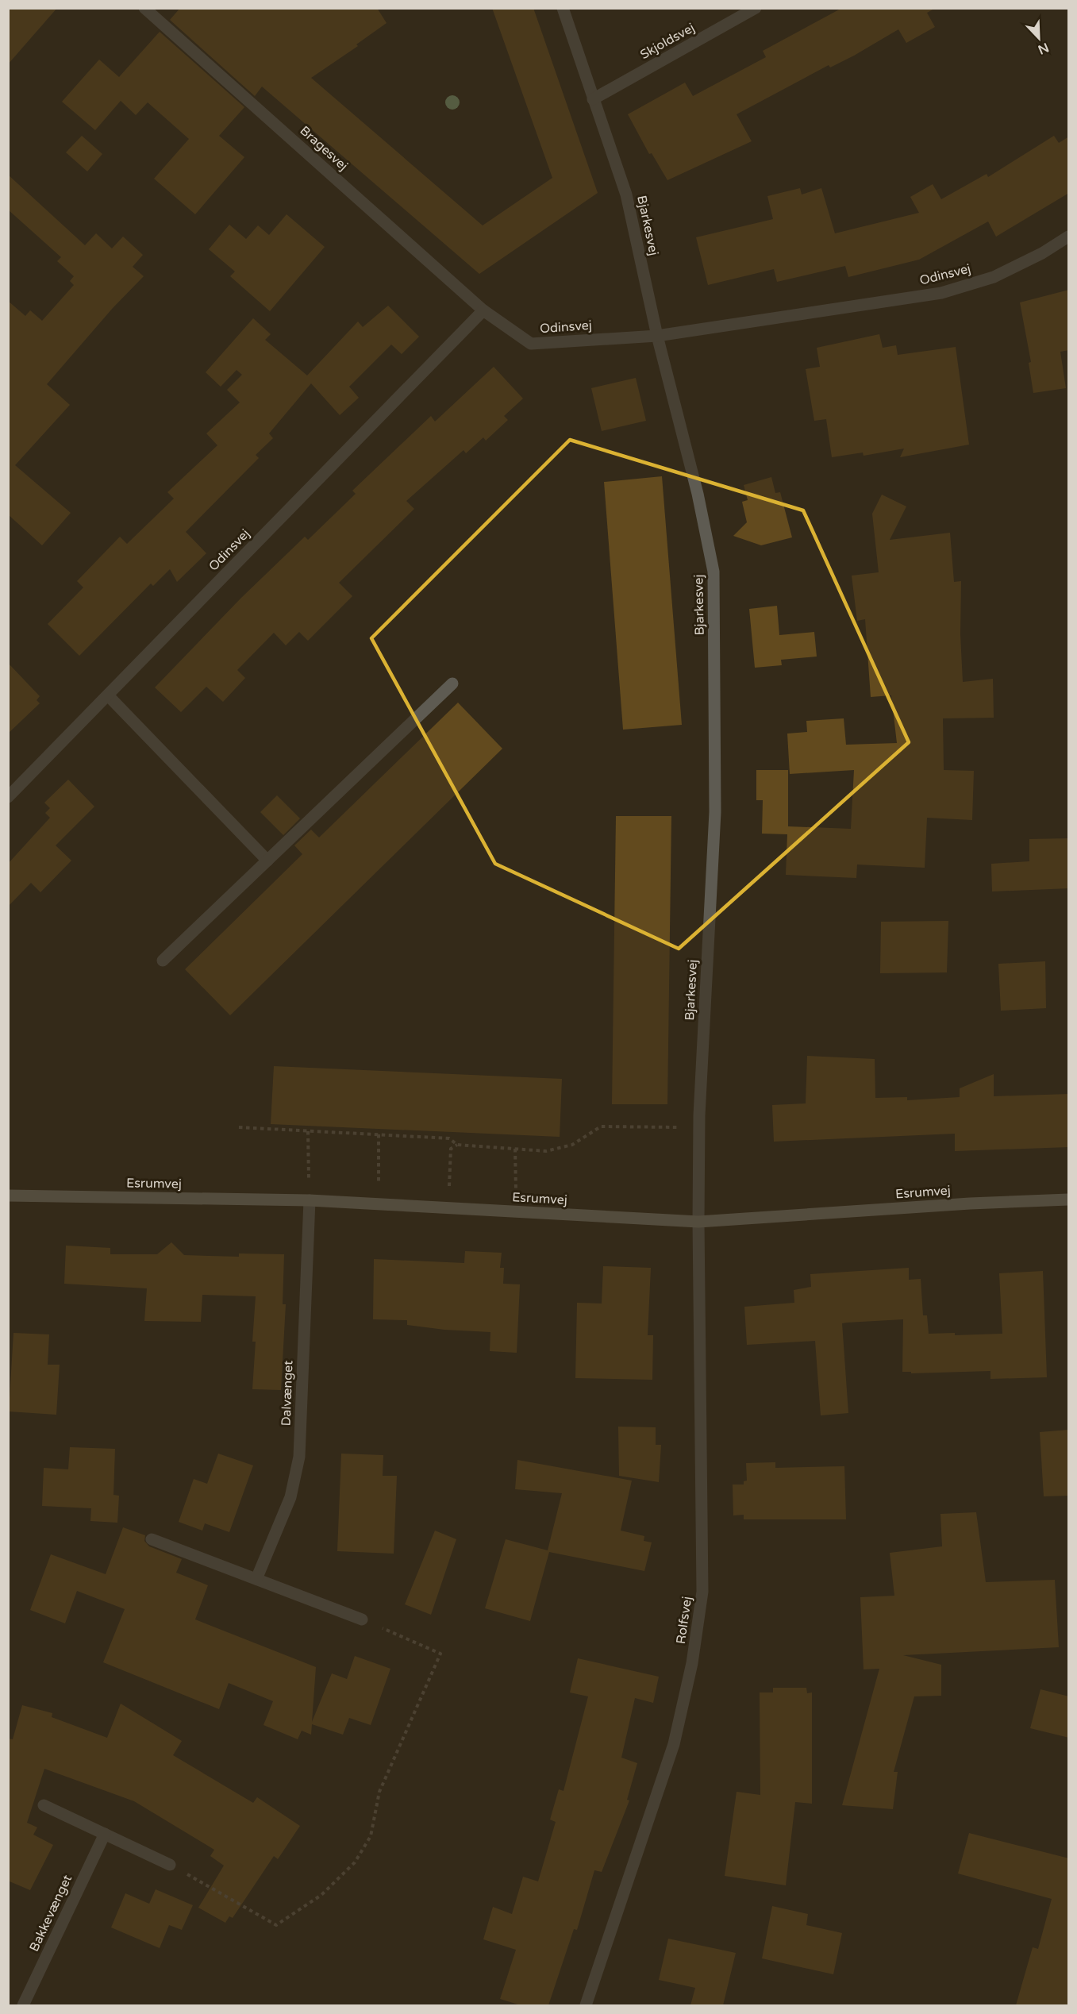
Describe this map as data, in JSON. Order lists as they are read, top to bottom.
{
  "streets": {
    "street": [
      "Skjoldsvej",
      "Bragesvej",
      "Bjarkesvej",
      "Odinsvej",
      "Esrumvej",
      "Dalvænget",
      "Rolfsvej",
      "Bakkevænget"
    ]
  },
  "crossings": [
    ["Skjoldsvej", "Bjarkesvej"],
    ["Bragesvej", "Odinsvej"],
    ["Bjarkesvej", "Odinsvej"],
    ["Bjarkesvej", "Esrumvej"],
    ["Bjarkesvej", "Rolfsvej"],
    ["Esrumvej", "Dalvænget"],
    ["Esrumvej", "Rolfsvej"]
  ],
  "north": "bottom right"
}
